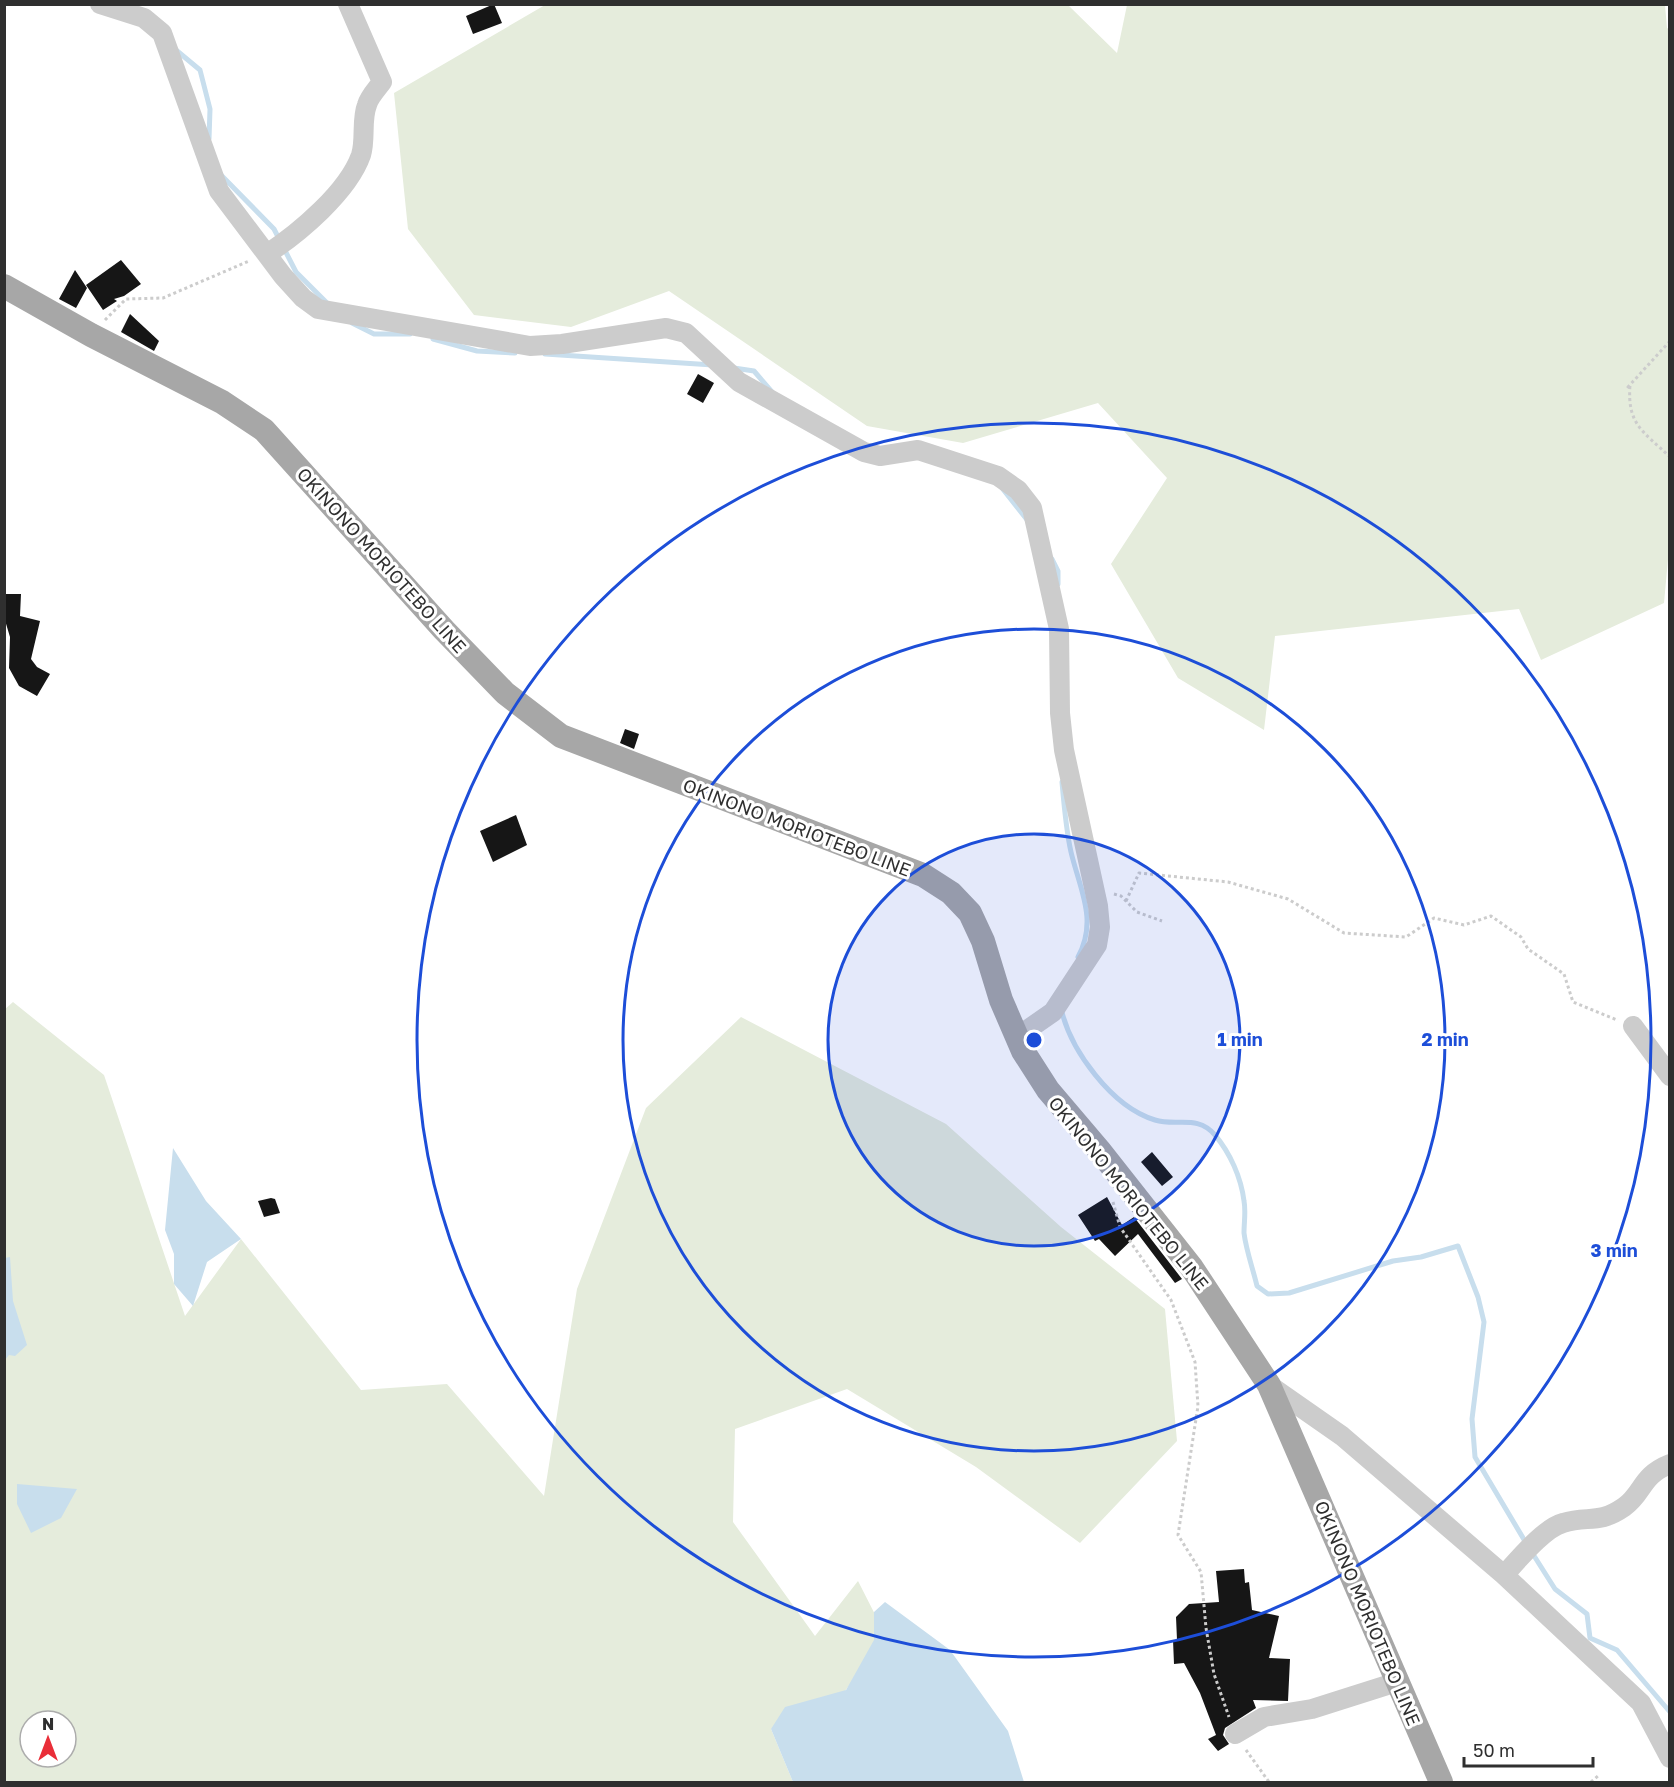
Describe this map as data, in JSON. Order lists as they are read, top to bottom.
{
  "streets": {
    "main road": ["OKINONO MORIOTEBO LINE"]
  },
  "scale_bar": "50 m",
  "north": "top",
  "rings": ["1 min", "2 min", "3 min"]
}
